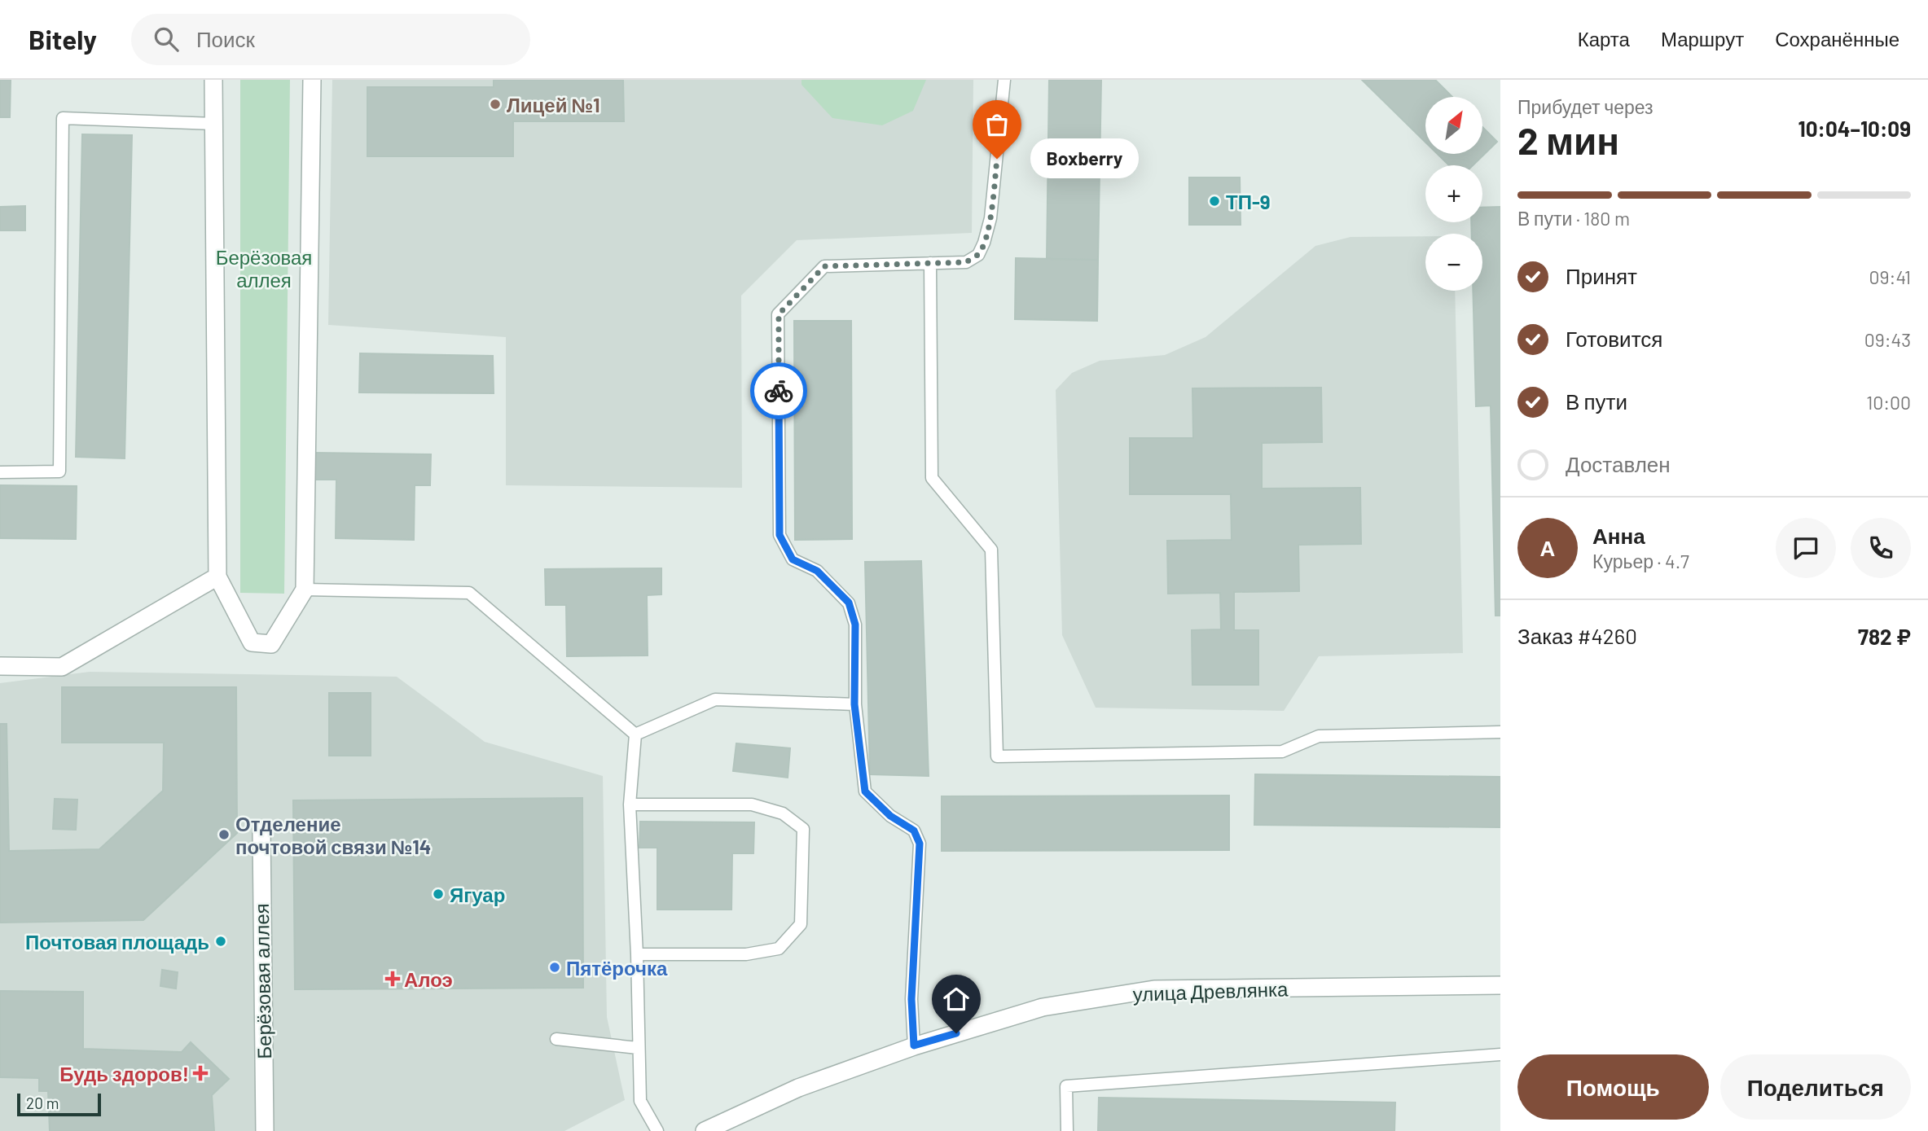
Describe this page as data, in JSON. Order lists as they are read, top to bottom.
{
  "streets": {
    "street": ["Берёзовая аллея", "улица Древлянка"]
  },
  "parks": ["Берёзовая аллея"],
  "places": {
    "other": [
      "Лицей №1",
      "Boxberry",
      "ТП-9",
      "Отделение почтовой связи №14",
      "Ягуар",
      "Почтовая площадь",
      "Пятёрочка"
    ],
    "health": ["Алоэ", "Будь здоров!"]
  },
  "scale_bar": "20 m",
  "north": "top right",
  "page": {
    "header": "Bitely",
    "search": "Поиск",
    "nav": ["Карта", "Маршрут", "Сохранённые"],
    "heading": ["2 мин", "Прибудет через", "10:04–10:09"],
    "panel": [
      "Анна",
      "Курьер · 4.7",
      "Заказ #4260",
      "782 ₽"
    ],
    "map_buttons": ["+", "−"],
    "bubble": "Boxberry",
    "bar": "В пути · 180 m",
    "list": [
      ["Принят", "09:41"],
      ["Готовится", "09:43"],
      ["В пути", "10:00"],
      "Доставлен"
    ],
    "round": "А",
    "buttons": ["Помощь", "Поделиться"],
    "scale": "20 m"
  }
}
